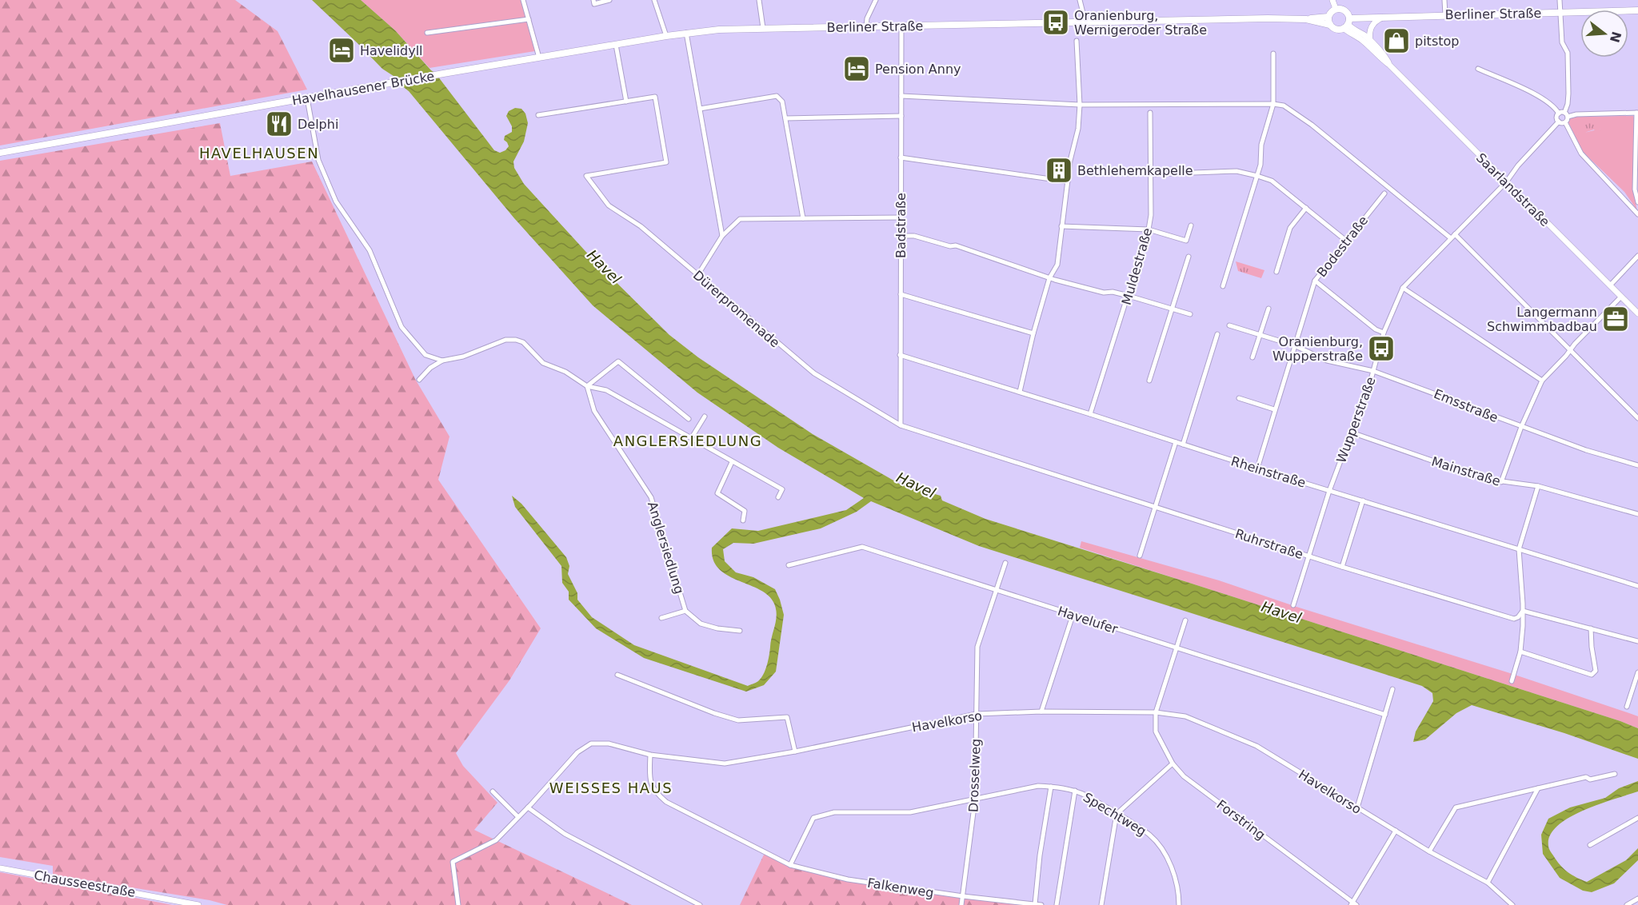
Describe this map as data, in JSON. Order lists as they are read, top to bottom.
{
  "streets": {
    "main road": ["Berliner Straße", "Havelhausener Brücke"],
    "street": [
      "Saarlandstraße",
      "Badstraße",
      "Bodestraße",
      "Muldestraße",
      "Dürerpromenade",
      "Emsstraße",
      "Wupperstraße",
      "Mainstraße",
      "Rheinstraße",
      "Ruhrstraße",
      "Anglersiedlung",
      "Havelufer",
      "Havelkorso",
      "Drosselweg",
      "Spechtweg",
      "Forstring",
      "Chausseestraße",
      "Falkenweg"
    ]
  },
  "crossings": [
    ["Berliner Straße", "Havelhausener Brücke"],
    ["Berliner Straße", "Saarlandstraße"],
    ["Berliner Straße", "Badstraße"],
    ["Saarlandstraße", "Wupperstraße"],
    ["Badstraße", "Dürerpromenade"],
    ["Badstraße", "Rheinstraße"],
    ["Badstraße", "Ruhrstraße"],
    ["Bodestraße", "Emsstraße"],
    ["Bodestraße", "Rheinstraße"],
    ["Muldestraße", "Rheinstraße"],
    ["Dürerpromenade", "Ruhrstraße"],
    ["Emsstraße", "Wupperstraße"],
    ["Wupperstraße", "Mainstraße"],
    ["Wupperstraße", "Rheinstraße"],
    ["Wupperstraße", "Ruhrstraße"],
    ["Havelufer", "Drosselweg"],
    ["Havelkorso", "Drosselweg"],
    ["Havelkorso", "Forstring"],
    ["Havelkorso", "Falkenweg"],
    ["Drosselweg", "Spechtweg"],
    ["Drosselweg", "Falkenweg"],
    ["Spechtweg", "Falkenweg"]
  ],
  "districts": ["HAVELHAUSEN", "ANGLERSIEDLUNG", "WEISSES HAUS"],
  "water": ["Havel"],
  "places": {
    "bus stop": ["Oranienburg, Wernigeroder Straße", "Oranienburg, Wupperstraße"],
    "shop": ["pitstop"],
    "hotel": ["Havelidyll", "Pension Anny"],
    "restaurant": ["Delphi"],
    "building": ["Bethlehemkapelle"],
    "office": ["Langermann Schwimmbadbau"]
  },
  "north": "right"
}
